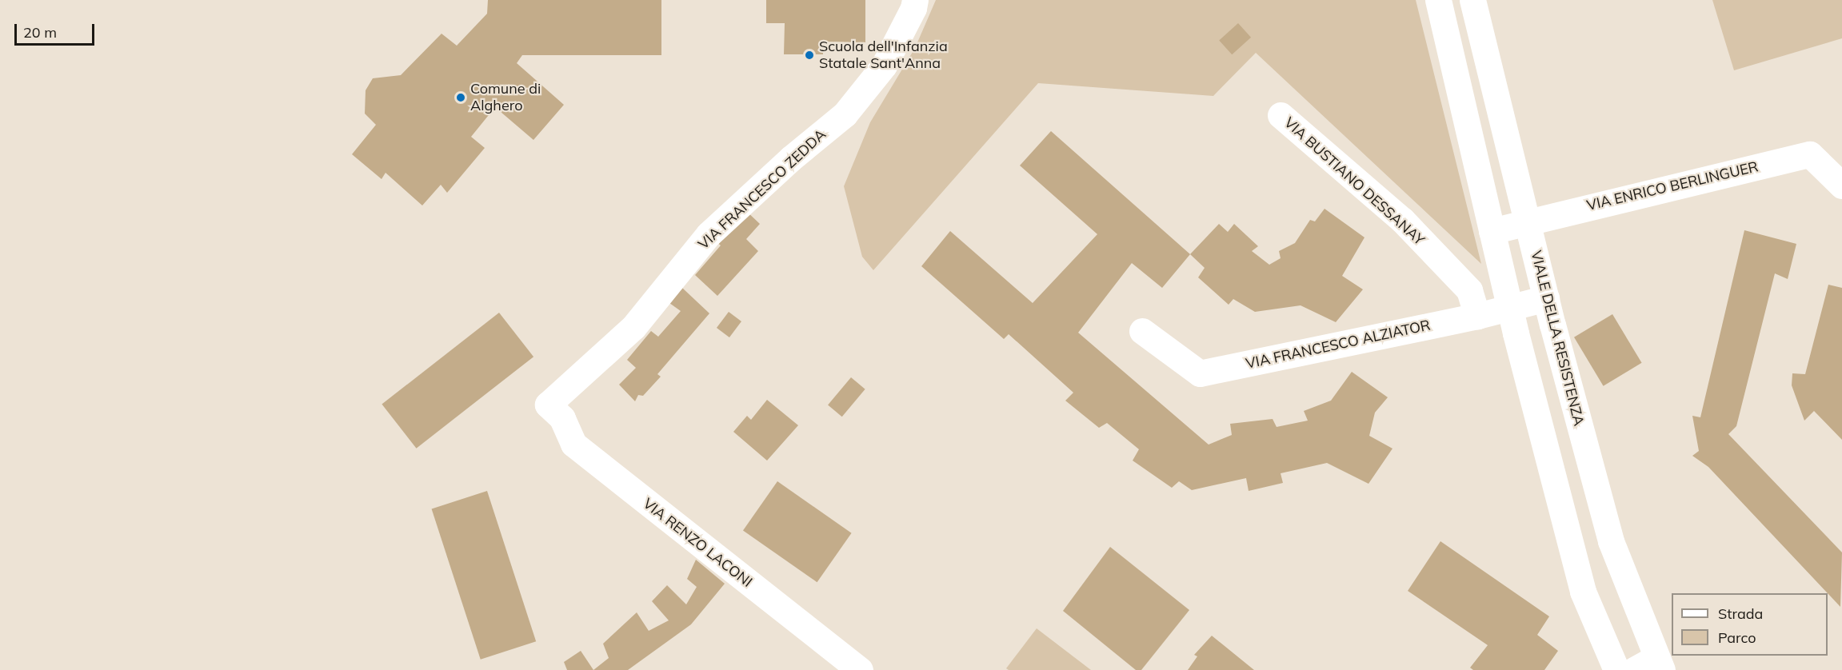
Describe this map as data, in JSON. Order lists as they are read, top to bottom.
{
  "streets": {
    "street": [
      "VIA BUSTIANO DESSANAY",
      "VIA ENRICO BERLINGUER",
      "VIA FRANCESCO ZEDDA",
      "VIALE DELLA RESISTENZA",
      "VIA FRANCESCO ALZIATOR",
      "VIA RENZO LACONI"
    ]
  },
  "crossings": [
    ["VIA BUSTIANO DESSANAY", "VIA FRANCESCO ALZIATOR"],
    ["VIA ENRICO BERLINGUER", "VIALE DELLA RESISTENZA"],
    ["VIA FRANCESCO ZEDDA", "VIA RENZO LACONI"],
    ["VIALE DELLA RESISTENZA", "VIA FRANCESCO ALZIATOR"]
  ],
  "places": ["Scuola dell'Infanzia Statale Sant'Anna", "Comune di Alghero"],
  "legend": ["Strada", "Parco"],
  "scale_bar": "20 m"
}
